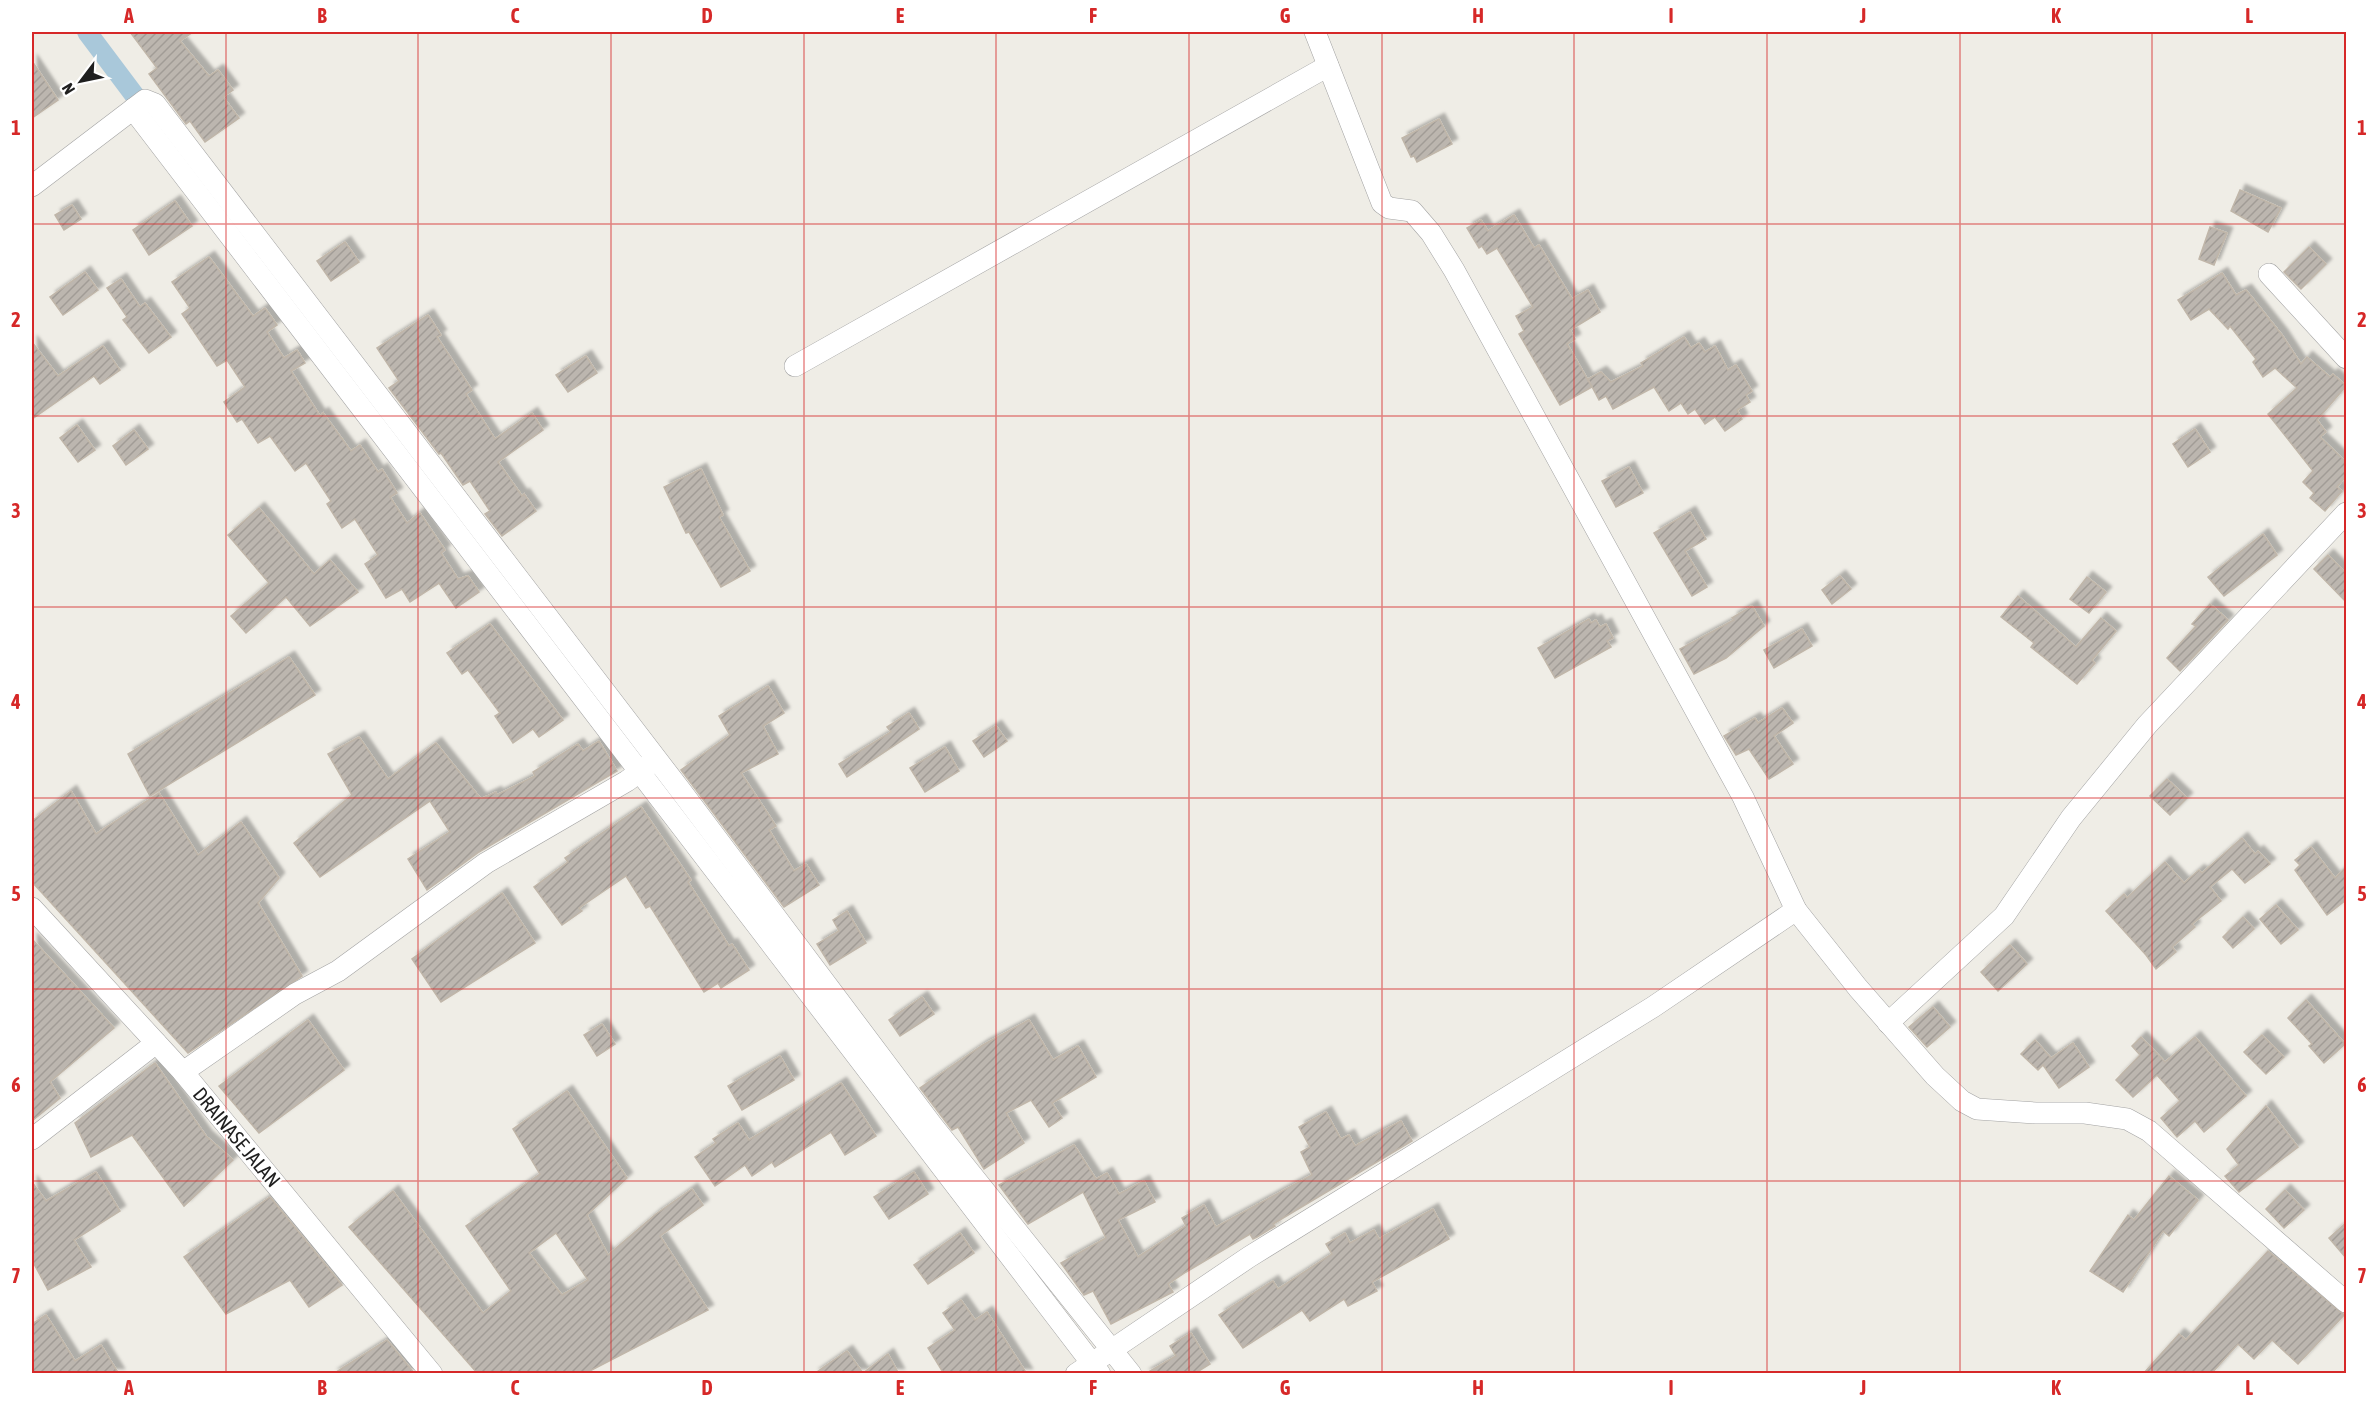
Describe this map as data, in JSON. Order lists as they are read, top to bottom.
{
  "streets": {
    "street": ["DRAINASE JALAN"]
  },
  "north": "bottom left",
  "grid": {
    "columns": [
      "A",
      "B",
      "C",
      "D",
      "E",
      "F",
      "G",
      "H",
      "I",
      "J",
      "K",
      "L"
    ],
    "rows": [
      "1",
      "2",
      "3",
      "4",
      "5",
      "6",
      "7"
    ]
  }
}
